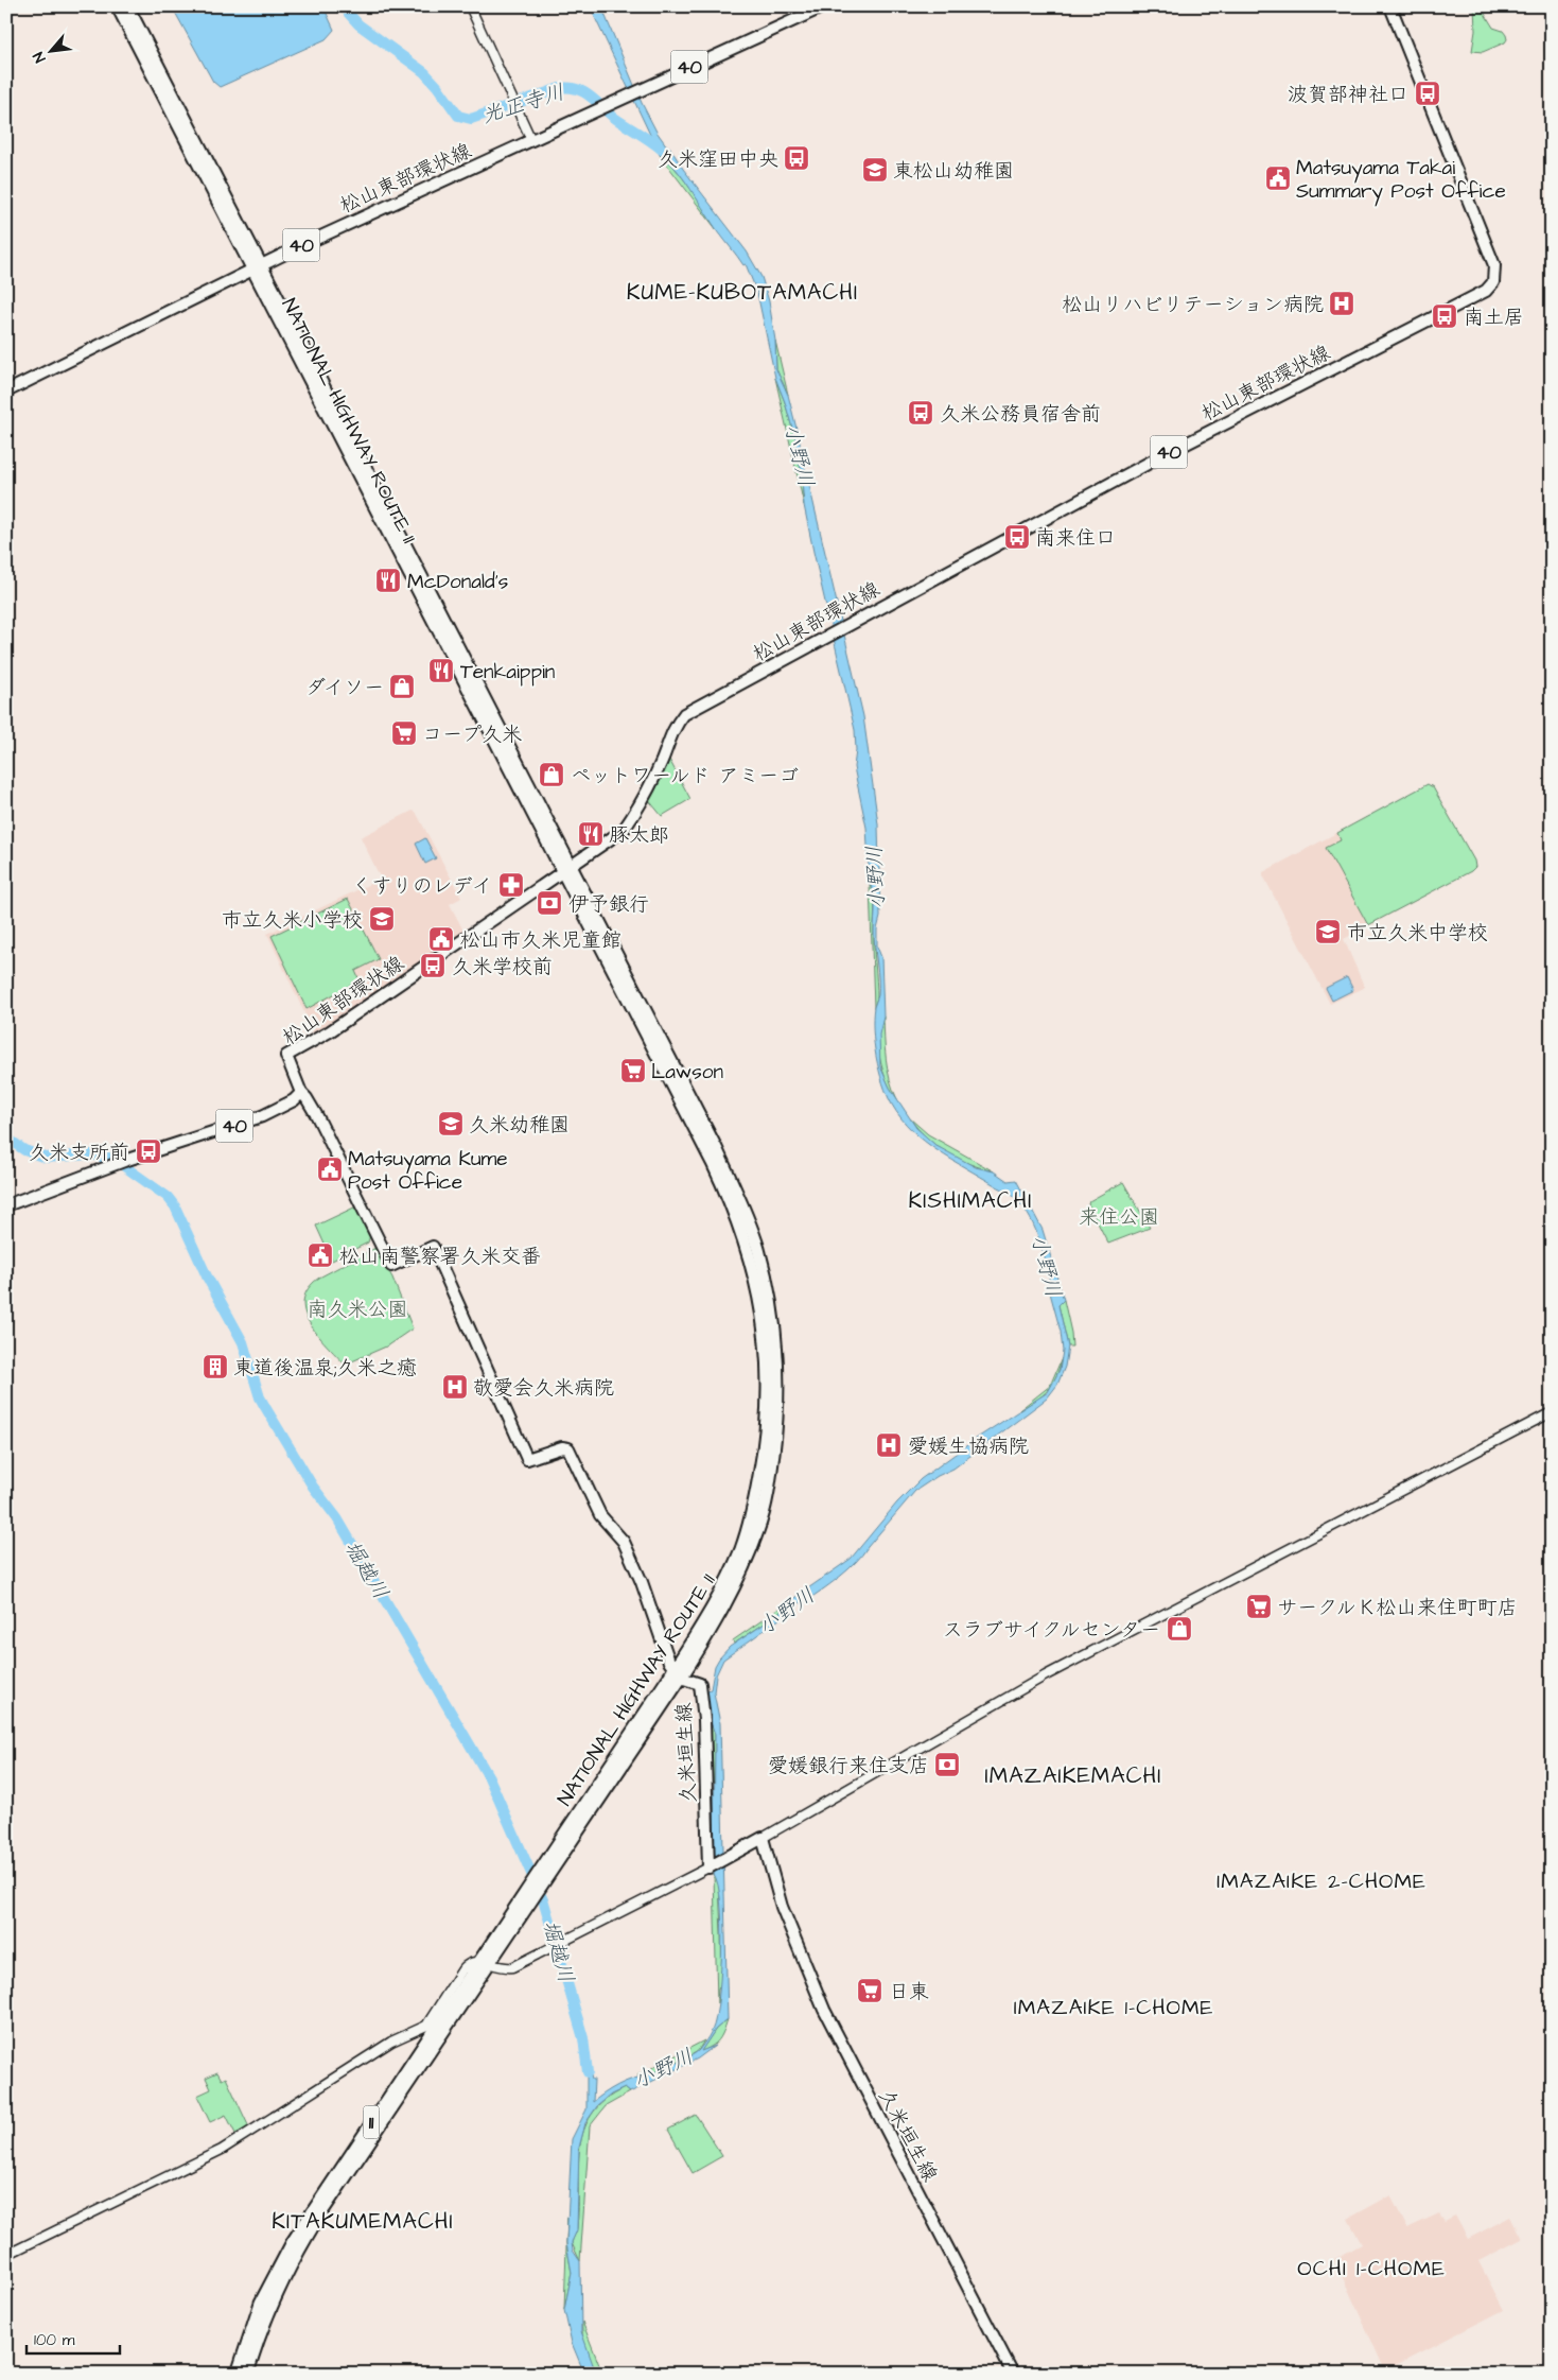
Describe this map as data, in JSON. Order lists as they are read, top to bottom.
{
  "streets": {
    "highway": ["NATIONAL HIGHWAY ROUTE 11", "11"],
    "main road": ["40", "松山東部環状線", "久米垣生線"]
  },
  "crossings": [
    ["40", "松山東部環状線"],
    ["松山東部環状線", "NATIONAL HIGHWAY ROUTE 11"],
    ["NATIONAL HIGHWAY ROUTE 11", "久米垣生線"]
  ],
  "districts": [
    "KUME-KUBOTAMACHI",
    "KISHIMACHI",
    "IMAZAIKEMACHI",
    "IMAZAIKE 2-CHOME",
    "IMAZAIKE 1-CHOME",
    "KITAKUMEMACHI",
    "OCHI 1-CHOME"
  ],
  "water": ["光正寺川", "小野川", "堀越川"],
  "parks": ["来住公園", "南久米公園"],
  "places": {
    "bus stop": [
      "波賀部神社口",
      "久米窪田中央",
      "南土居",
      "久米公務員宿舎前",
      "南来住口",
      "久米学校前",
      "久米支所前"
    ],
    "school or university": [
      "東松山幼稚園",
      "市立久米小学校",
      "市立久米中学校",
      "久米幼稚園"
    ],
    "public building": [
      "Matsuyama Takai Summary Post Office",
      "松山市久米児童館",
      "Matsuyama Kume Post Office",
      "松山南警察署久米交番"
    ],
    "hospital": ["松山リハビリテーション病院", "敬愛会久米病院", "愛媛生協病院"],
    "restaurant": ["McDonald's", "Tenkaippin", "豚太郎"],
    "shop": ["ダイソー", "ペットワールド アミーゴ", "スラブサイクルセンター"],
    "supermarket": [
      "コープ久米",
      "Lawson",
      "サークルＫ松山来住町町店",
      "日東"
    ],
    "pharmacy": ["くすりのレデイ"],
    "bank": ["伊予銀行", "愛媛銀行来住支店"],
    "building": ["東道後温泉;久米之癒"]
  },
  "scale_bar": "100 m",
  "north": "bottom left"
}
